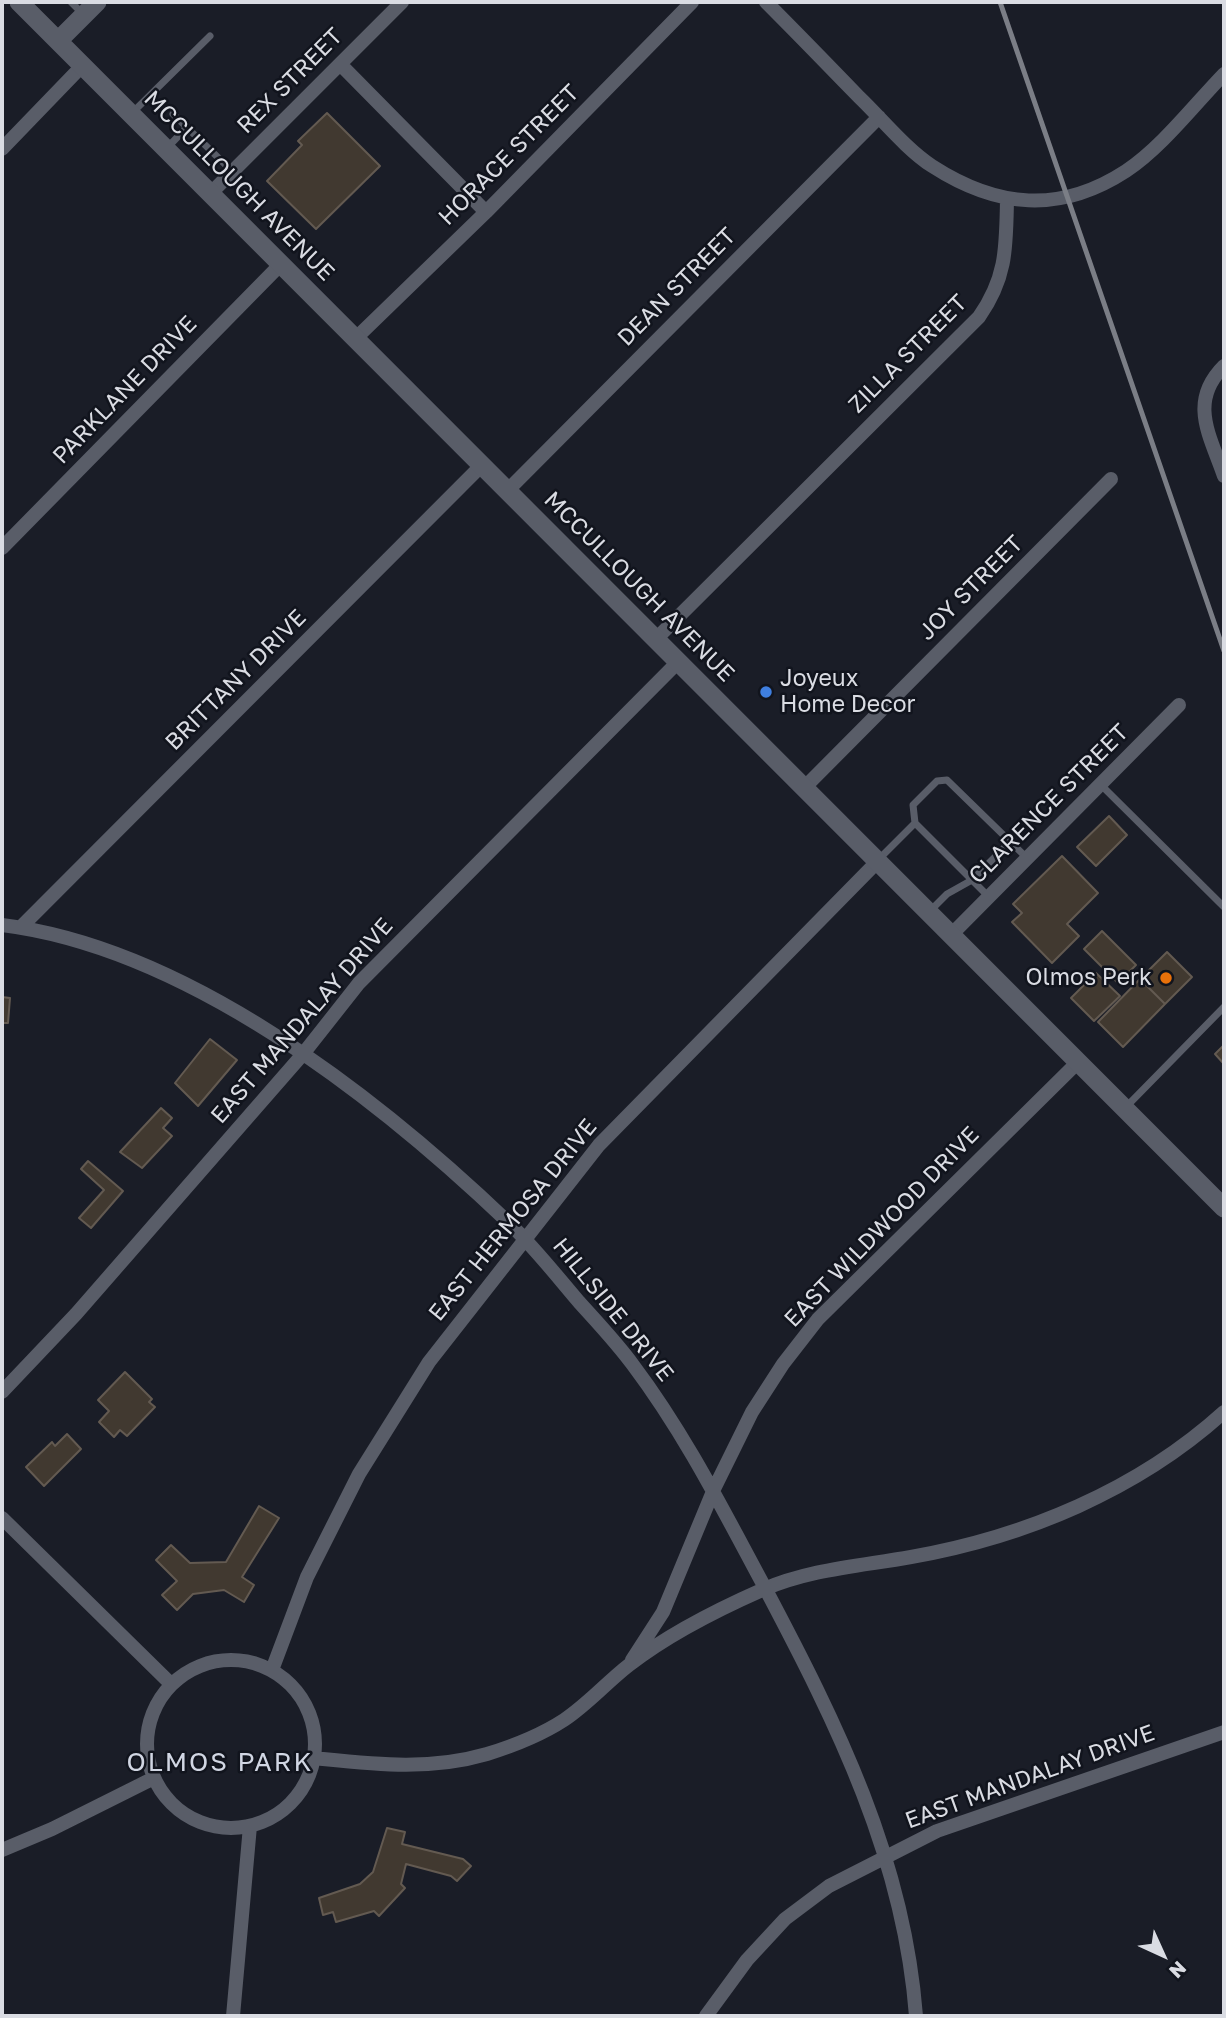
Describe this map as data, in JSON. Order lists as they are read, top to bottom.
{
  "streets": {
    "main road": ["MCCULLOUGH AVENUE"],
    "street": [
      "REX STREET",
      "HORACE STREET",
      "DEAN STREET",
      "ZILLA STREET",
      "PARKLANE DRIVE",
      "JOY STREET",
      "BRITTANY DRIVE",
      "CLARENCE STREET",
      "EAST MANDALAY DRIVE",
      "EAST HERMOSA DRIVE",
      "EAST WILDWOOD DRIVE",
      "HILLSIDE DRIVE"
    ]
  },
  "crossings": [
    ["REX STREET", "MCCULLOUGH AVENUE"],
    ["HORACE STREET", "MCCULLOUGH AVENUE"],
    ["MCCULLOUGH AVENUE", "DEAN STREET"],
    ["MCCULLOUGH AVENUE", "ZILLA STREET"],
    ["MCCULLOUGH AVENUE", "PARKLANE DRIVE"],
    ["MCCULLOUGH AVENUE", "JOY STREET"],
    ["MCCULLOUGH AVENUE", "BRITTANY DRIVE"],
    ["MCCULLOUGH AVENUE", "CLARENCE STREET"],
    ["MCCULLOUGH AVENUE", "EAST MANDALAY DRIVE"],
    ["MCCULLOUGH AVENUE", "EAST HERMOSA DRIVE"],
    ["MCCULLOUGH AVENUE", "EAST WILDWOOD DRIVE"],
    ["BRITTANY DRIVE", "HILLSIDE DRIVE"],
    ["EAST MANDALAY DRIVE", "HILLSIDE DRIVE"],
    ["EAST HERMOSA DRIVE", "EAST WILDWOOD DRIVE"],
    ["EAST HERMOSA DRIVE", "HILLSIDE DRIVE"],
    ["EAST WILDWOOD DRIVE", "HILLSIDE DRIVE"]
  ],
  "districts": ["OLMOS PARK"],
  "places": ["Joyeux Home Decor", "Olmos Perk"],
  "north": "bottom right"
}
